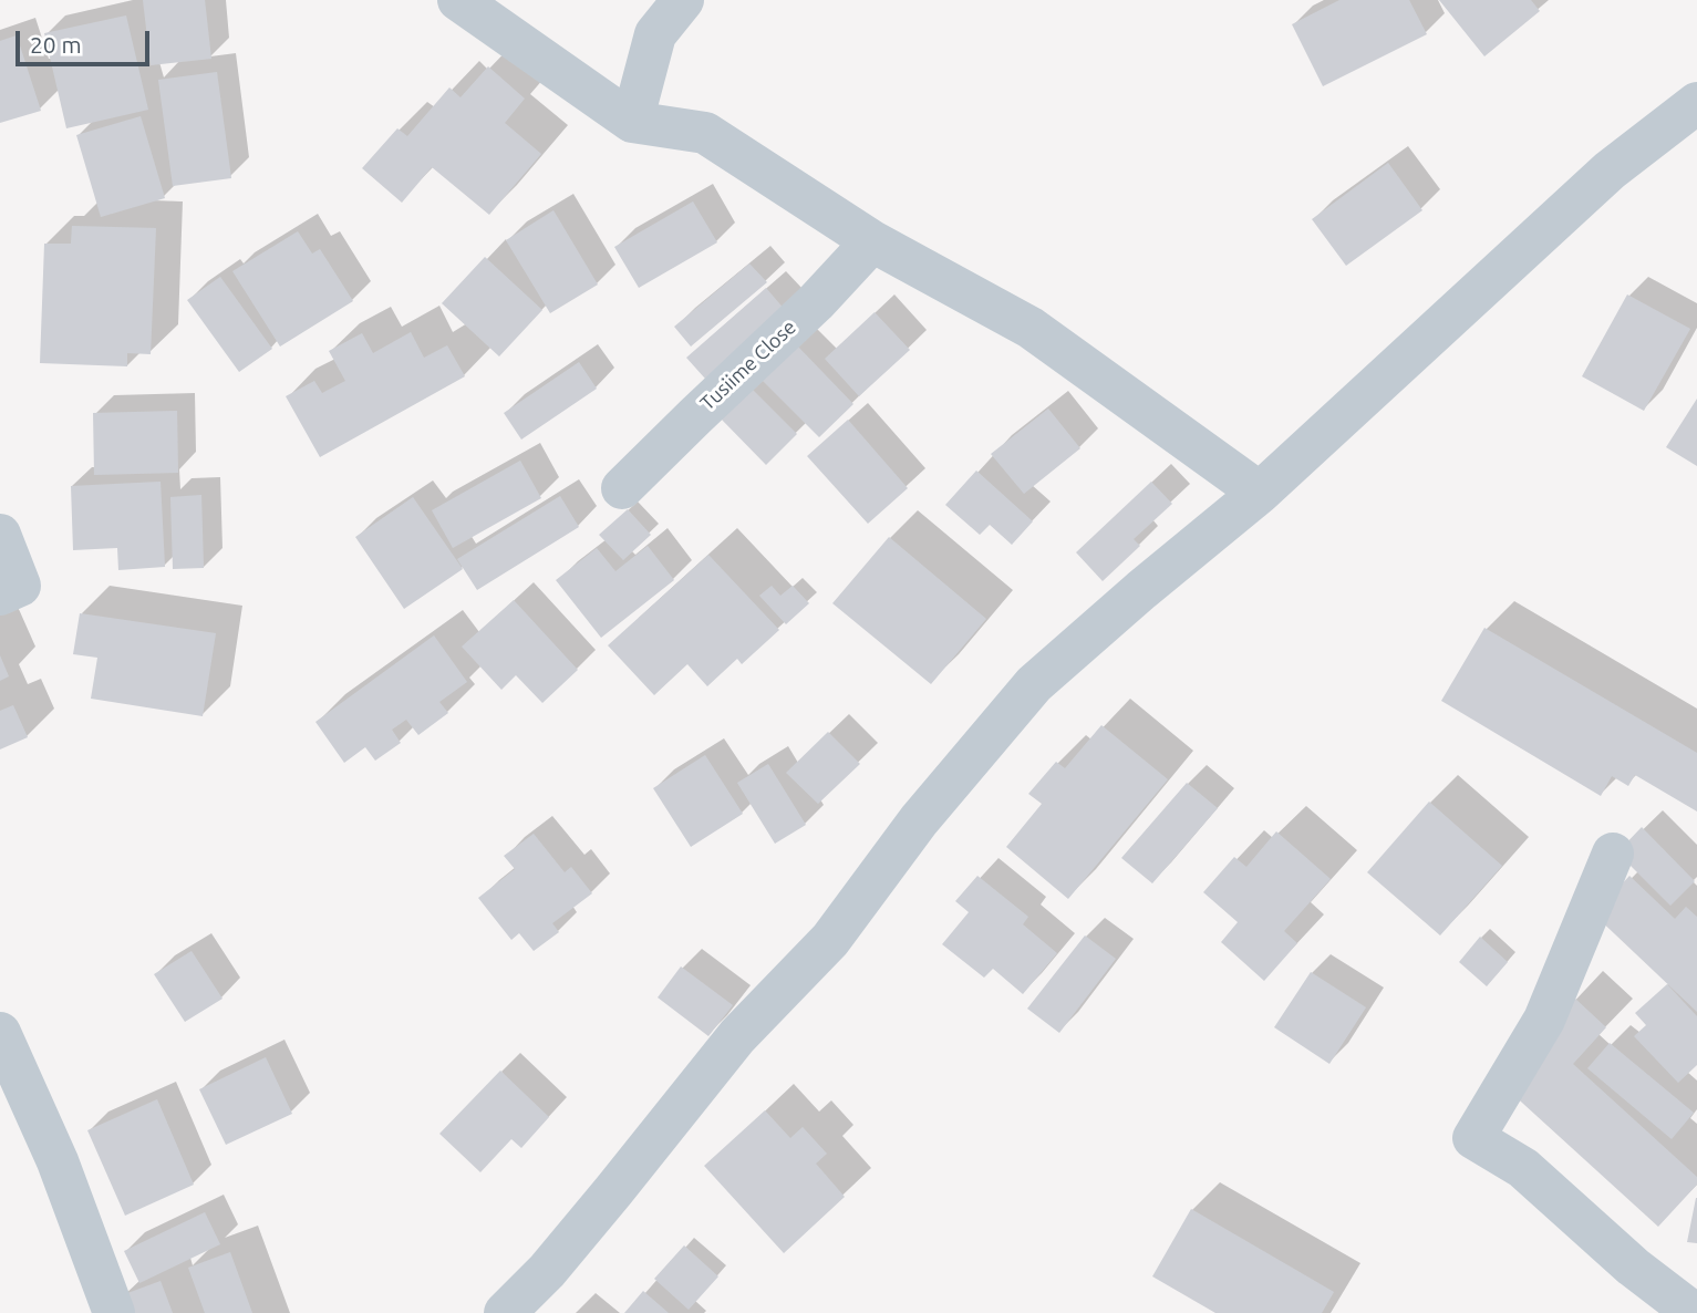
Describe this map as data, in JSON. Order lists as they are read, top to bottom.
{
  "streets": {
    "street": ["Tusiime Close"]
  },
  "scale_bar": "20 m"
}
